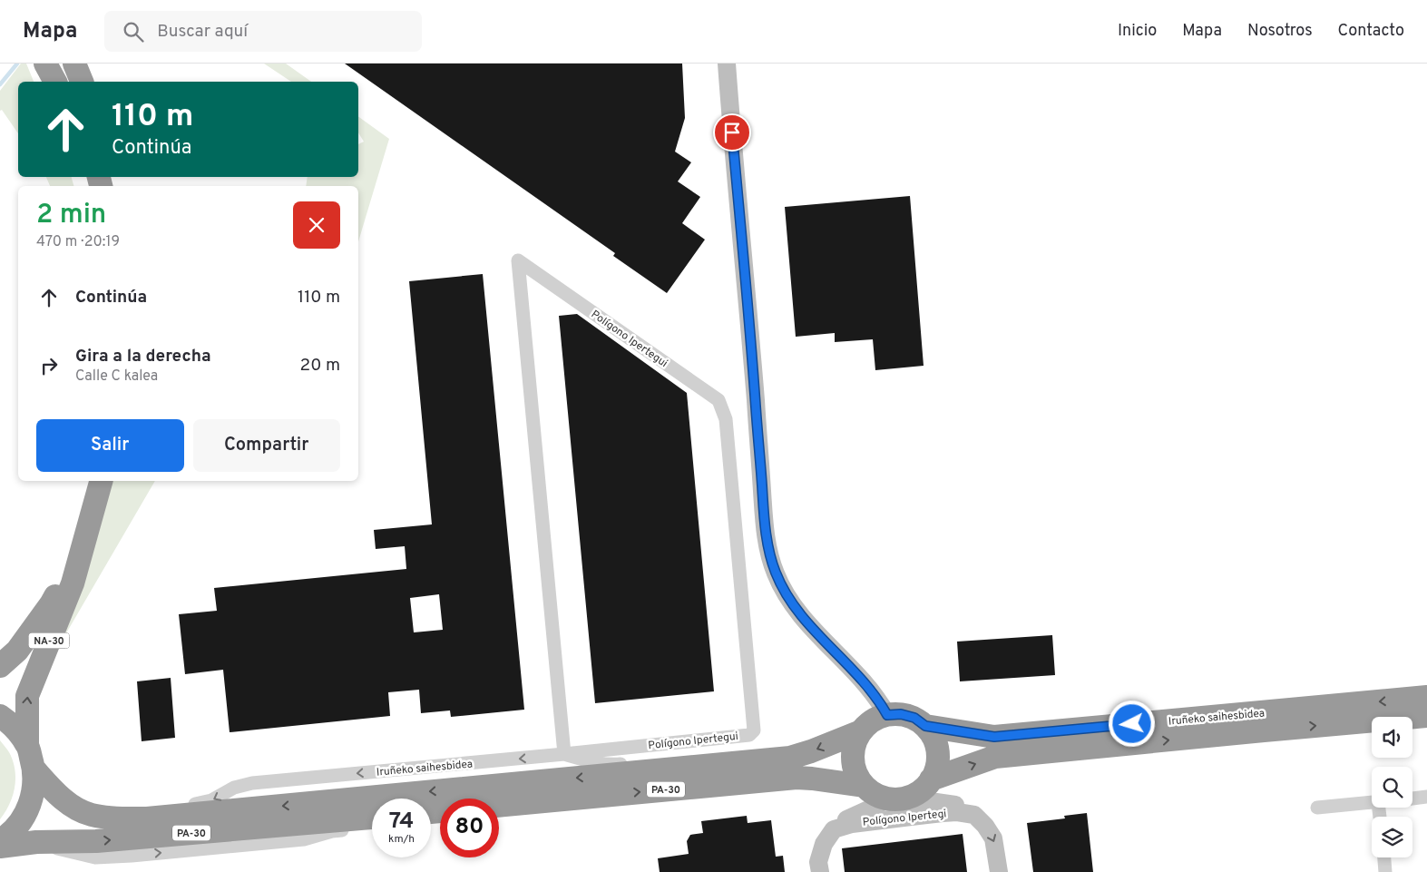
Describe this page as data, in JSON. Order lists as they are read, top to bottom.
{
  "streets": {
    "highway": ["NA-30", "Iruñeko saihesbidea", "PA-30"],
    "street": ["Polígono Ipertegui", "Polígono Ipertegi"]
  },
  "crossings": [
    ["Polígono Ipertegui", "Iruñeko saihesbidea"],
    ["NA-30", "PA-30"],
    ["Iruñeko saihesbidea", "PA-30"],
    ["Iruñeko saihesbidea", "Polígono Ipertegi"],
    ["PA-30", "Polígono Ipertegi"]
  ],
  "page": {
    "header": "Mapa",
    "search": "Buscar aquí",
    "nav": [
      "Inicio",
      "Mapa",
      "Nosotros",
      "Contacto"
    ],
    "turn": ["110 m", "Continúa"],
    "heading": ["2 min", "470 m · 20:19"],
    "list": [
      {
        "name": "Continúa",
        "value": "110 m"
      },
      {
        "name": "Gira a la derecha",
        "note": "Calle C kalea",
        "value": "20 m"
      }
    ],
    "buttons": ["Salir", "Compartir"],
    "speed": "74 km/h",
    "limit": "80"
  }
}
